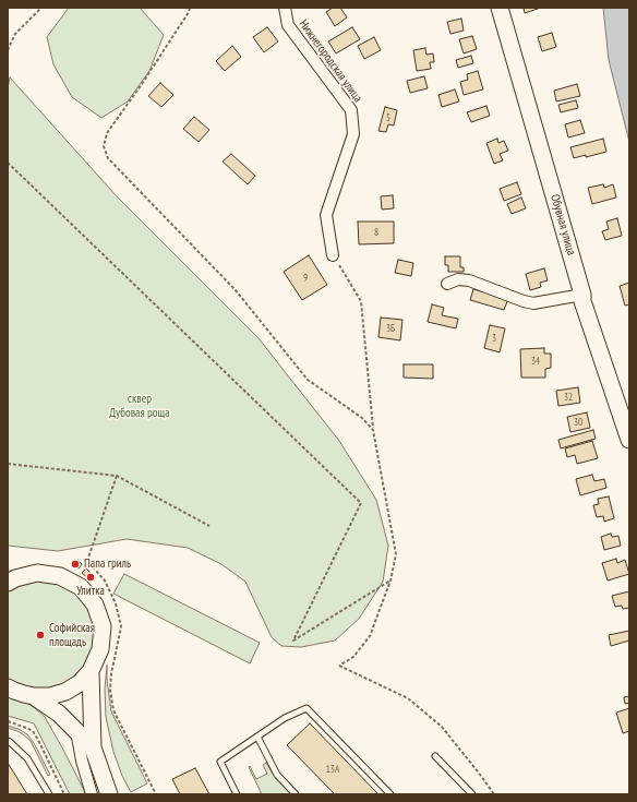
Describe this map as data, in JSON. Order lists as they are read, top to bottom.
{
  "streets": {
    "street": ["Нижнегородская улица", "Обувная улица"]
  },
  "parks": ["сквер Дубовая роща"],
  "places": ["Папа гриль", "Улитка", "Софийская площадь"],
  "house_numbers": [
    "5",
    "8",
    "9",
    "3Б",
    "3",
    "34",
    "32",
    "30",
    "13А"
  ]
}
